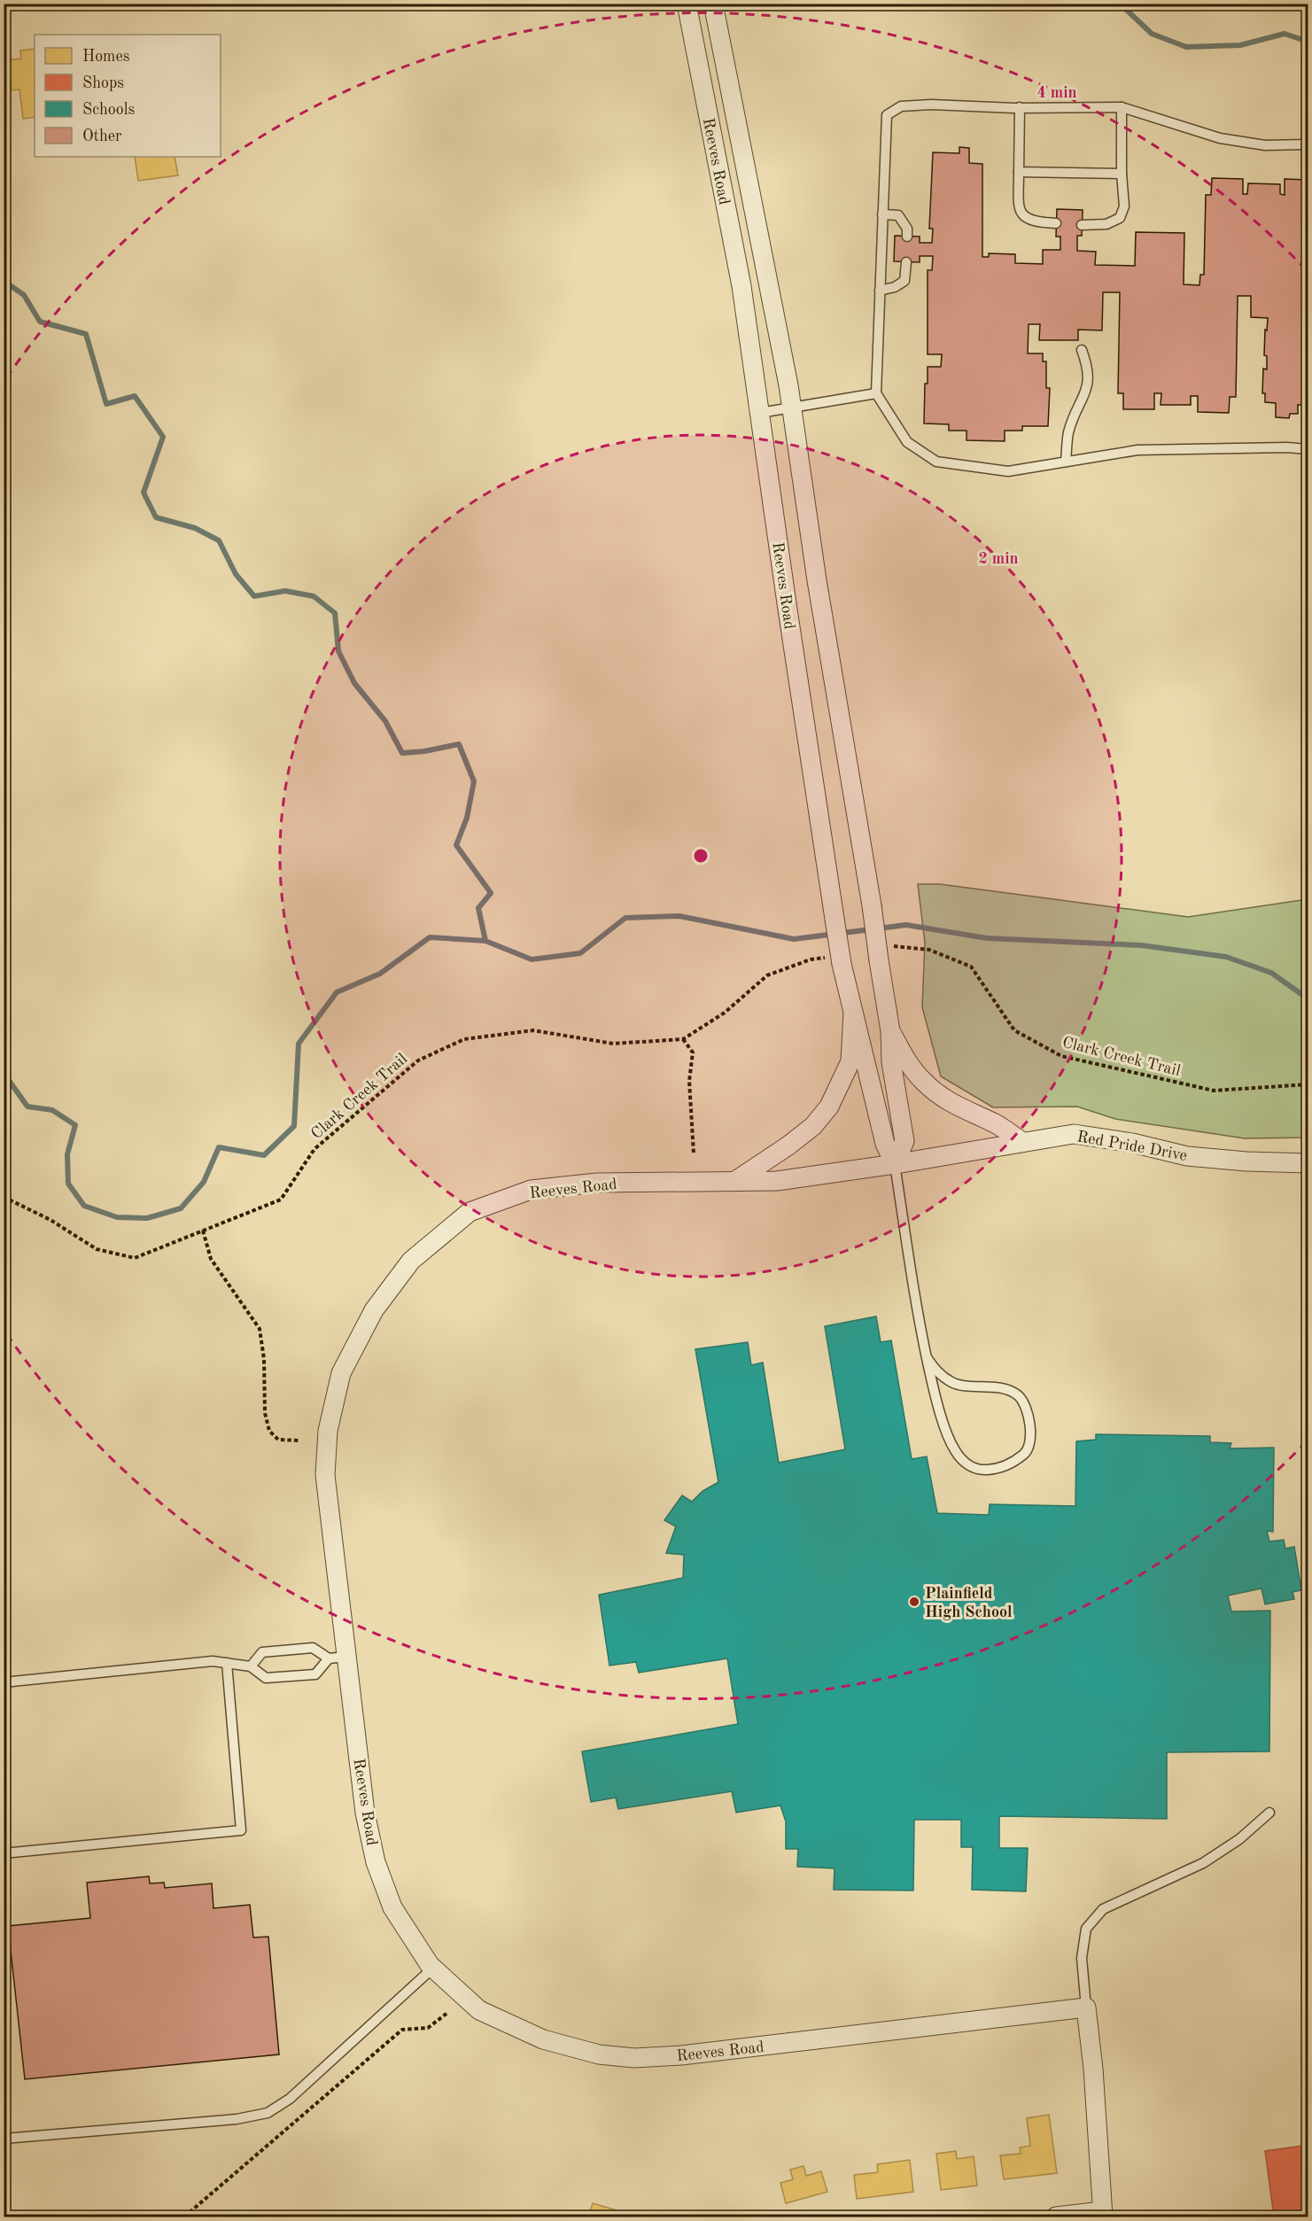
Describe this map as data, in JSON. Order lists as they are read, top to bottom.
{
  "streets": {
    "street": ["Reeves Road", "Red Pride Drive"],
    "path": ["Clark Creek Trail"]
  },
  "crossings": [
    ["Reeves Road", "Clark Creek Trail"],
    ["Reeves Road", "Red Pride Drive"]
  ],
  "places": ["Plainfield High School"],
  "legend": [
    "Homes",
    "Shops",
    "Schools",
    "Other"
  ],
  "rings": ["4 min", "2 min"]
}
